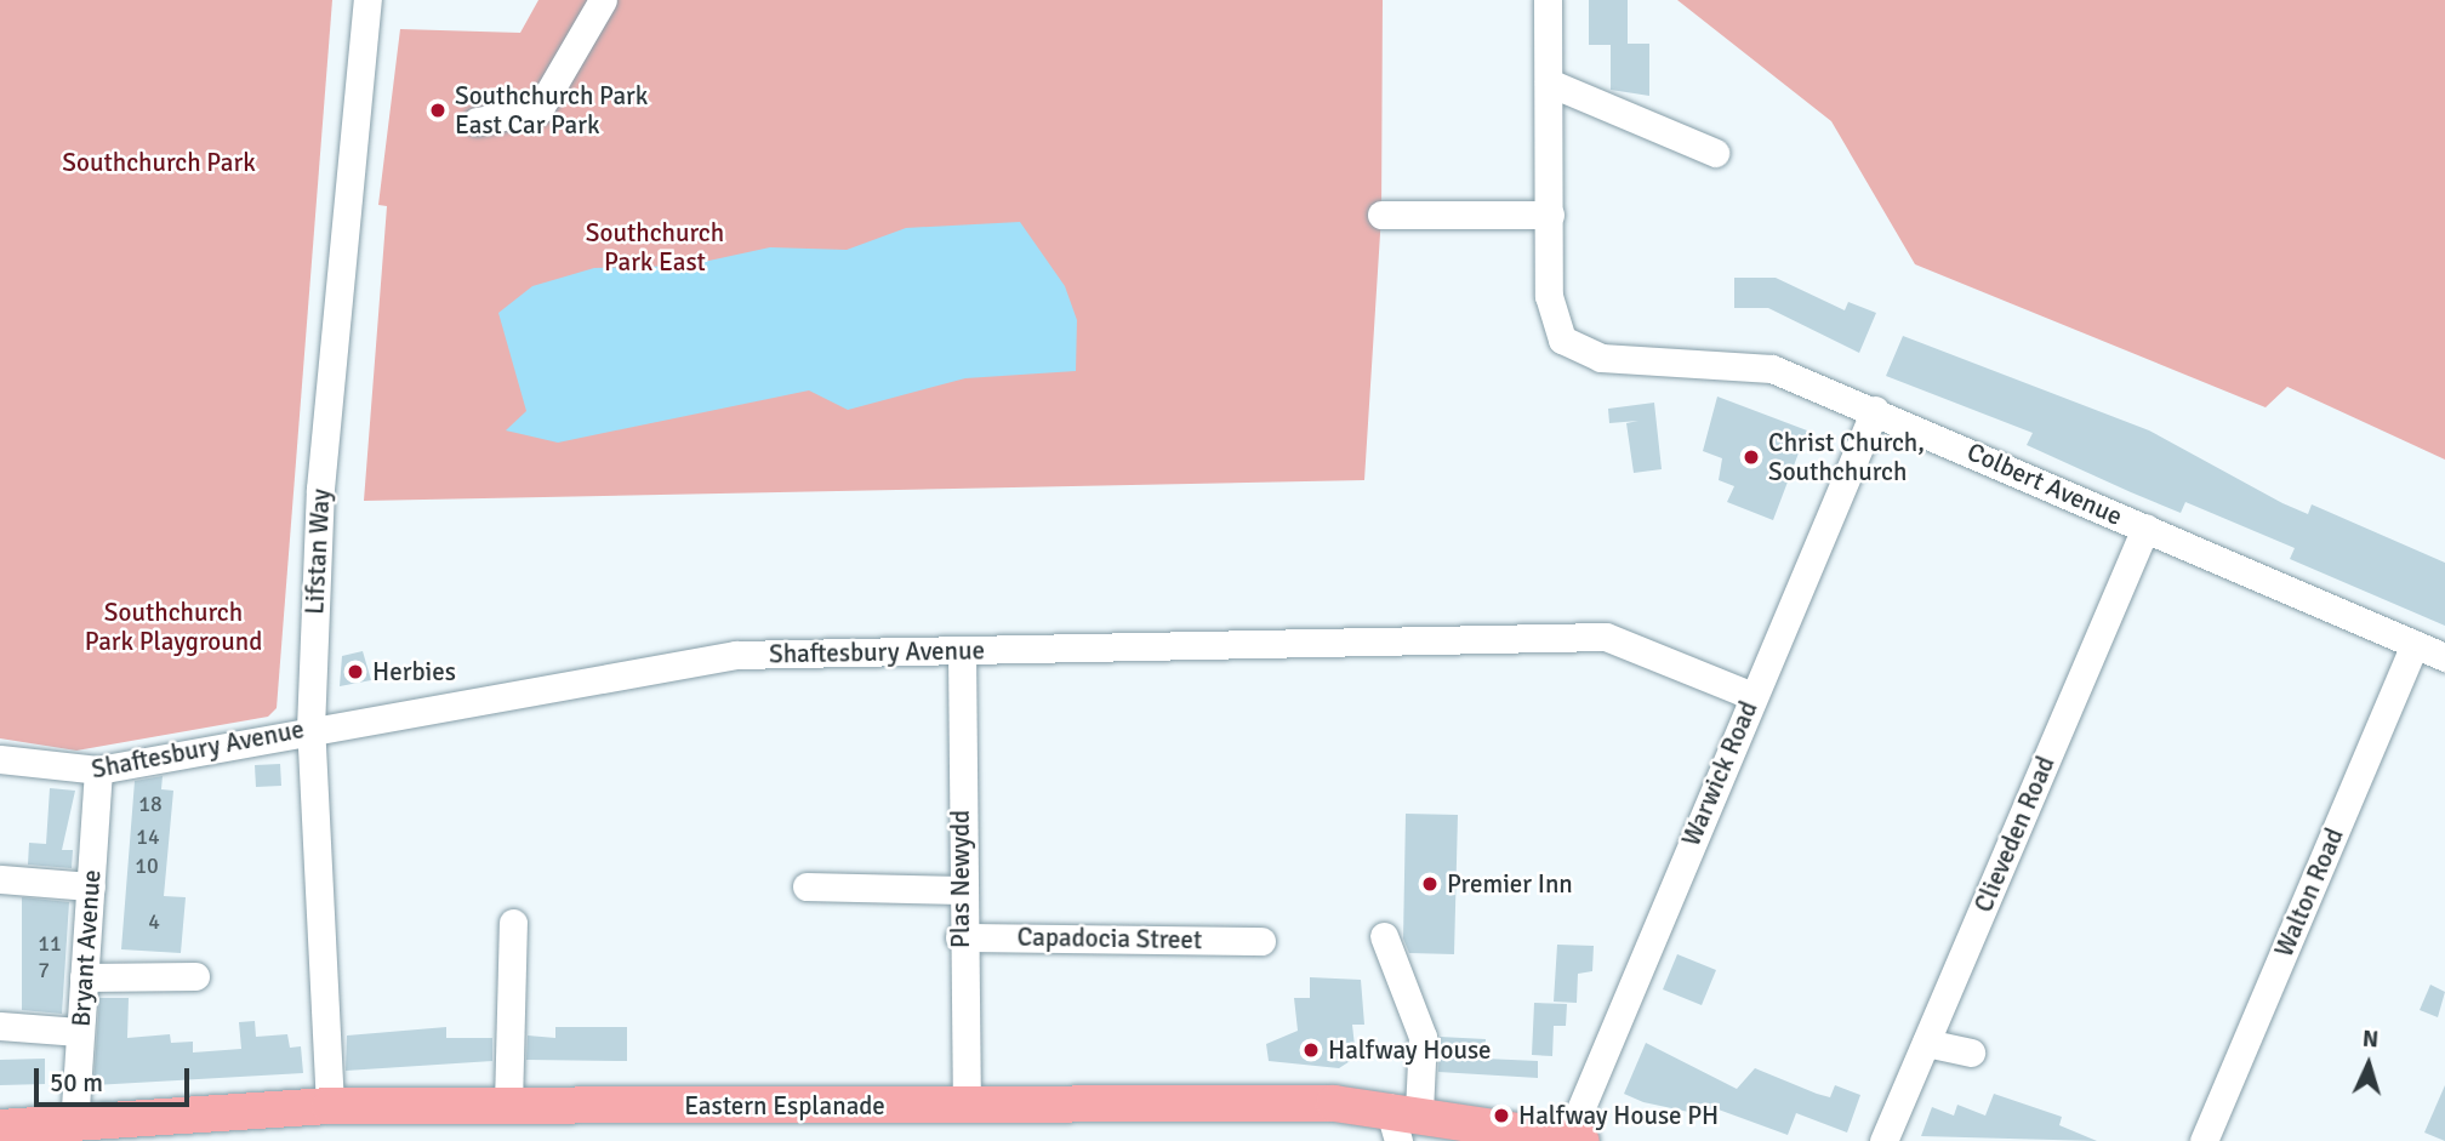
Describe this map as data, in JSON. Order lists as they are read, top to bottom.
{
  "streets": {
    "main road": ["Eastern Esplanade"],
    "street": [
      "Colbert Avenue",
      "Lifstan Way",
      "Shaftesbury Avenue",
      "Warwick Road",
      "Clieveden Road",
      "Plas Newydd",
      "Walton Road",
      "Capadocia Street",
      "Bryant Avenue"
    ]
  },
  "crossings": [
    ["Colbert Avenue", "Warwick Road"],
    ["Colbert Avenue", "Clieveden Road"],
    ["Colbert Avenue", "Walton Road"],
    ["Lifstan Way", "Shaftesbury Avenue"],
    ["Lifstan Way", "Eastern Esplanade"],
    ["Shaftesbury Avenue", "Warwick Road"],
    ["Shaftesbury Avenue", "Plas Newydd"],
    ["Shaftesbury Avenue", "Bryant Avenue"],
    ["Warwick Road", "Eastern Esplanade"],
    ["Plas Newydd", "Capadocia Street"],
    ["Plas Newydd", "Eastern Esplanade"],
    ["Bryant Avenue", "Eastern Esplanade"]
  ],
  "parks": ["Southchurch Park", "Southchurch Park East", "Southchurch Park Playground"],
  "places": [
    "Southchurch Park East Car Park",
    "Christ Church, Southchurch",
    "Herbies",
    "Premier Inn",
    "Halfway House",
    "Halfway House PH"
  ],
  "house_numbers": [
    "18",
    "14",
    "10",
    "4",
    "11",
    "7"
  ],
  "scale_bar": "50 m",
  "north": "top"
}
